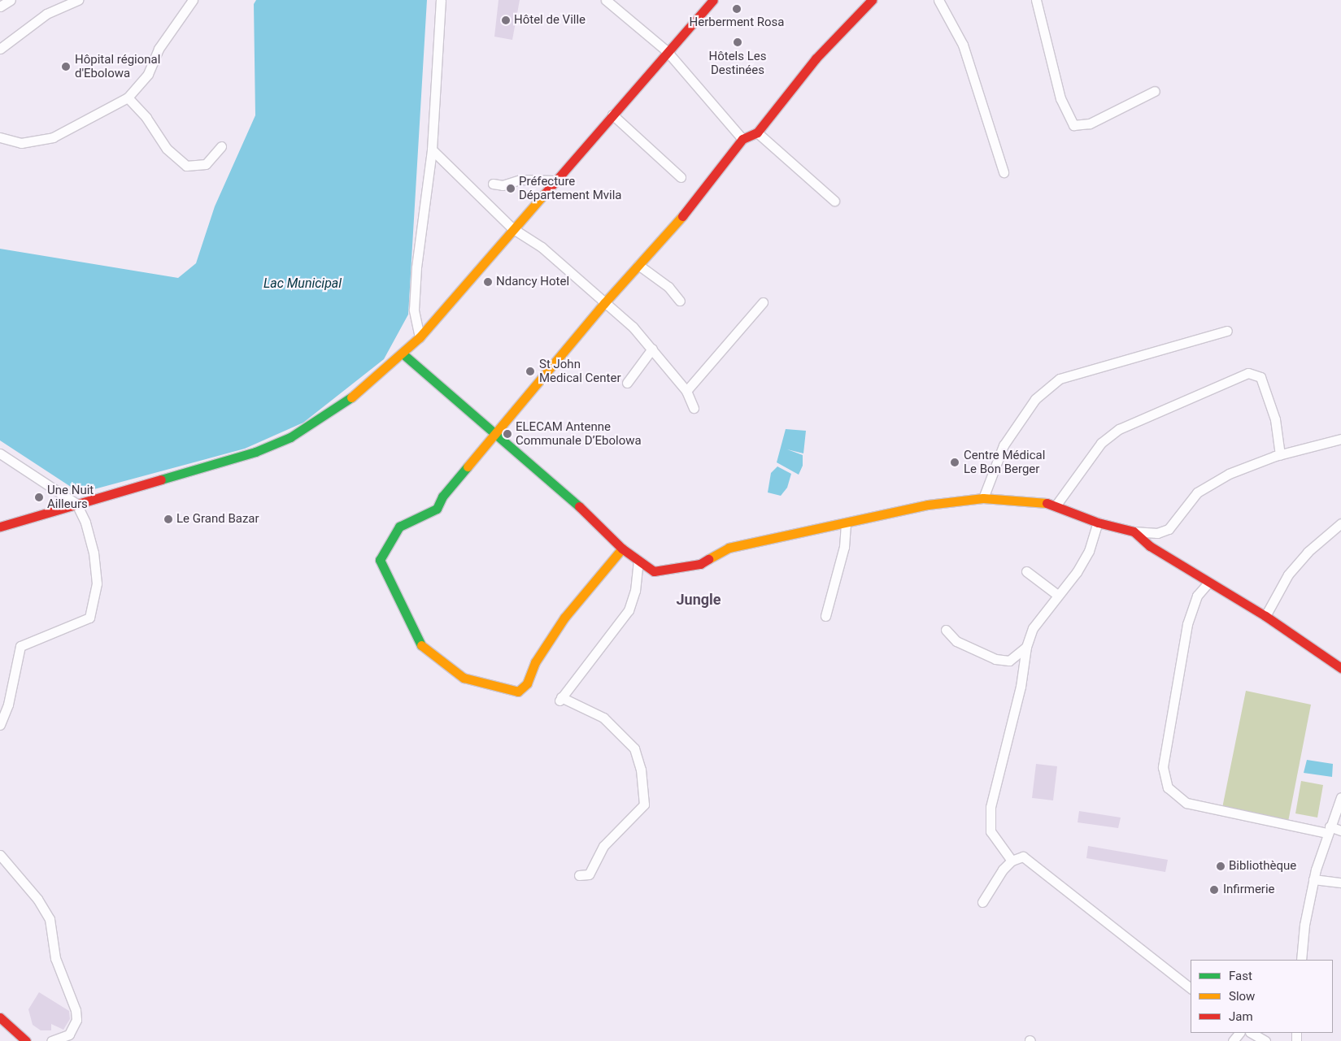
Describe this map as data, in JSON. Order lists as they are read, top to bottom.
{
  "districts": ["Jungle"],
  "water": ["Lac Municipal"],
  "places": [
    "Herberment Rosa",
    "Hôtel de Ville",
    "Hôtels Les Destinées",
    "Hôpital régional d'Ebolowa",
    "Préfecture Département Mvila",
    "Ndancy Hotel",
    "St John Medical Center",
    "ELECAM Antenne Communale D’Ebolowa",
    "Centre Médical Le Bon Berger",
    "Une Nuit Ailleurs",
    "Le Grand Bazar",
    "Bibliothèque",
    "Infirmerie"
  ],
  "legend": ["Fast", "Slow", "Jam"]
}
